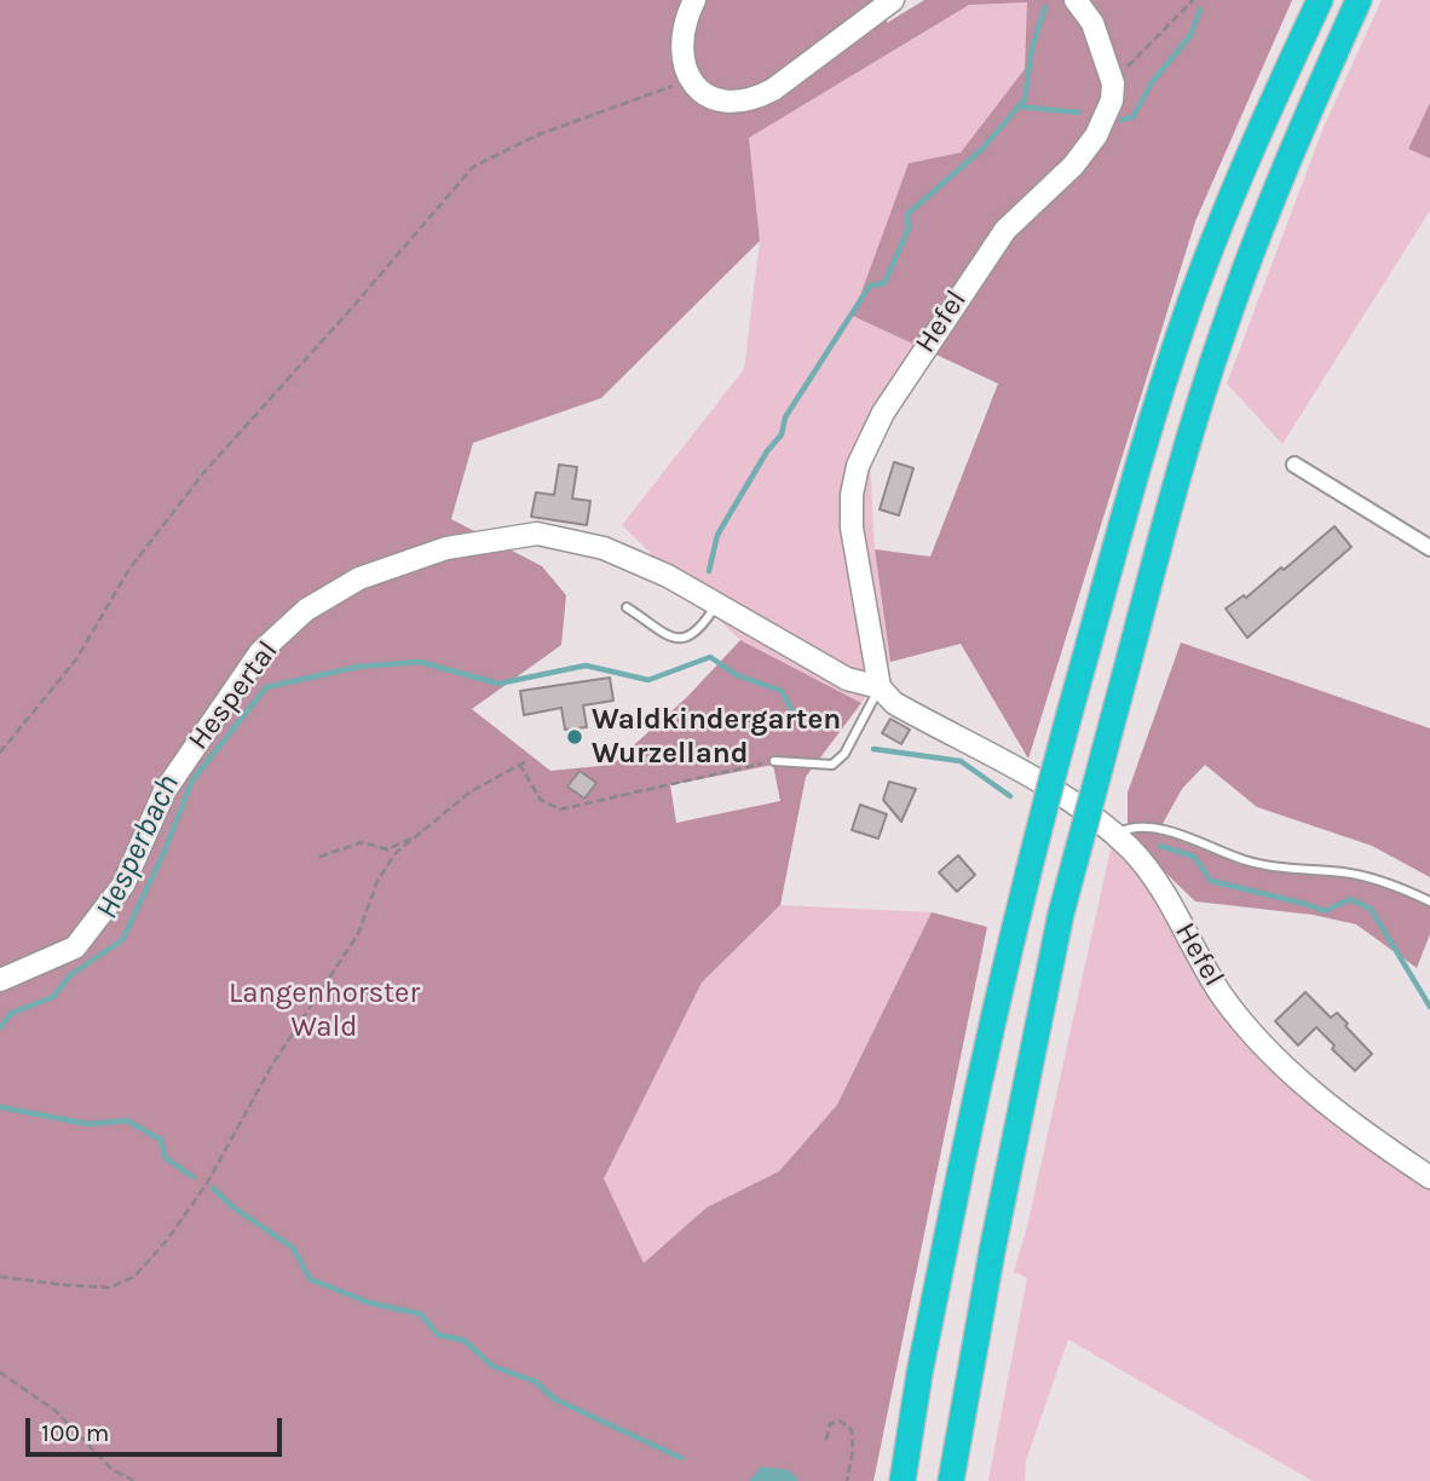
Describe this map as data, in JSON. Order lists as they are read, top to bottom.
{
  "streets": {
    "main road": ["Hefel", "Hespertal"]
  },
  "crossings": [
    ["Hefel", "Hespertal"]
  ],
  "water": ["Hesperbach"],
  "parks": ["Langenhorster Wald"],
  "places": ["Waldkindergarten Wurzelland"],
  "scale_bar": "100 m"
}
